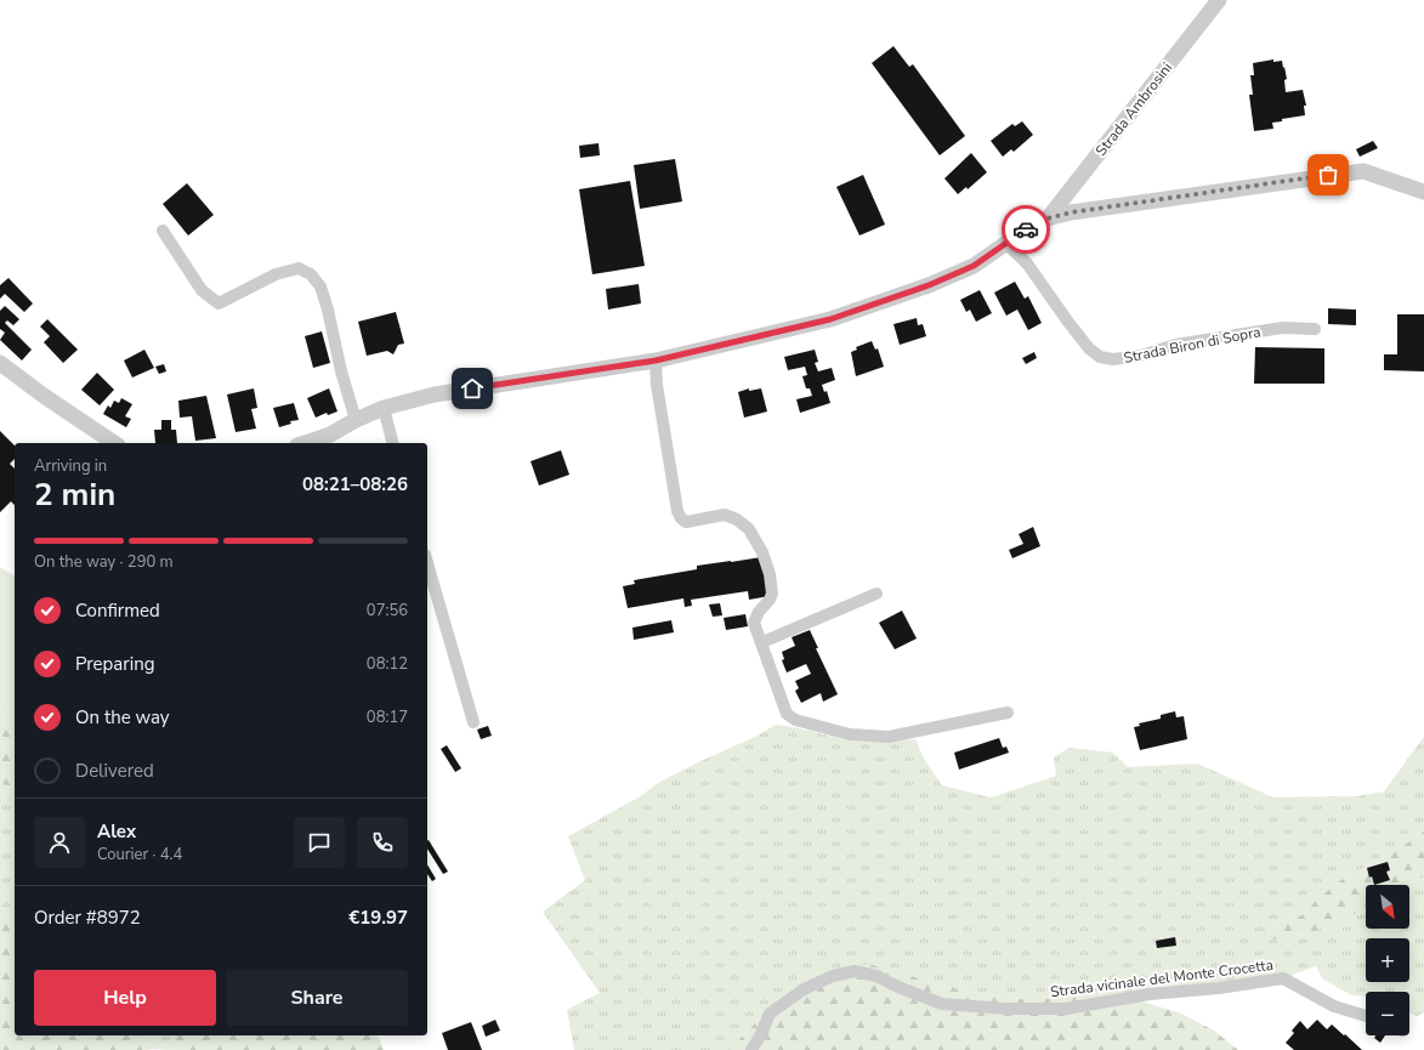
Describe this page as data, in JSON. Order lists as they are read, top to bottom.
{
  "streets": {
    "street": ["Strada Ambrosini", "Strada Biron di Sopra", "Strada vicinale del Monte Crocetta"]
  },
  "north": "bottom right",
  "page": {
    "heading": ["2 min", "Arriving in", "08:21–08:26"],
    "panel": [
      "Alex",
      "Courier · 4.4",
      "Order #8972",
      "€19.97"
    ],
    "bar": "On the way · 290 m",
    "list": [
      ["Confirmed", "07:56"],
      ["Preparing", "08:12"],
      ["On the way", "08:17"],
      "Delivered"
    ],
    "map_buttons": ["+", "−"],
    "buttons": ["Help", "Share"]
  }
}
